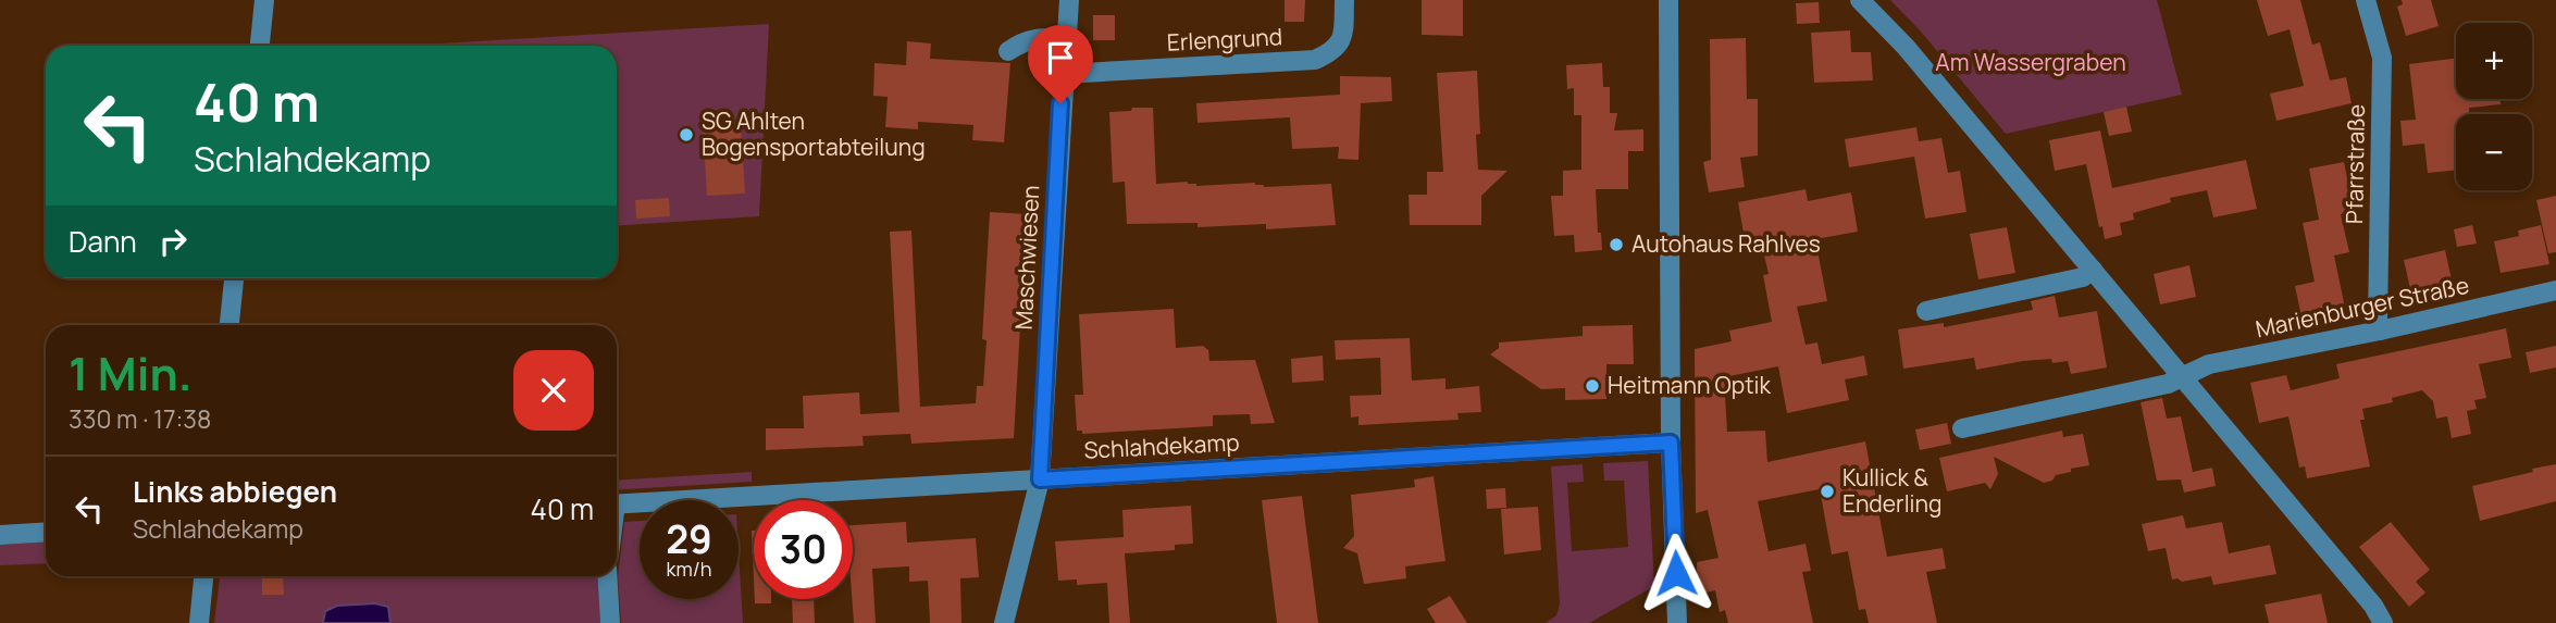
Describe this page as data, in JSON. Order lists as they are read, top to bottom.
{
  "streets": {
    "street": [
      "Erlengrund",
      "Pfarrstraße",
      "Maschwiesen",
      "Marienburger Straße",
      "Schlahdekamp"
    ]
  },
  "crossings": [
    ["Erlengrund", "Maschwiesen"],
    ["Pfarrstraße", "Marienburger Straße"],
    ["Maschwiesen", "Schlahdekamp"]
  ],
  "parks": ["Am Wassergraben"],
  "places": [
    "SG Ahlten Bogensportabteilung",
    "Autohaus Rahlves",
    "Heitmann Optik",
    "Kullick & Enderling"
  ],
  "page": {
    "map_buttons": ["+", "−"],
    "turn": ["40 m", "Schlahdekamp"],
    "then": "Dann",
    "heading": ["1 Min.", "330 m · 17:38"],
    "list": [
      {
        "name": "Links abbiegen",
        "note": "Schlahdekamp",
        "value": "40 m"
      }
    ],
    "speed": "29 km/h",
    "limit": "30"
  }
}
